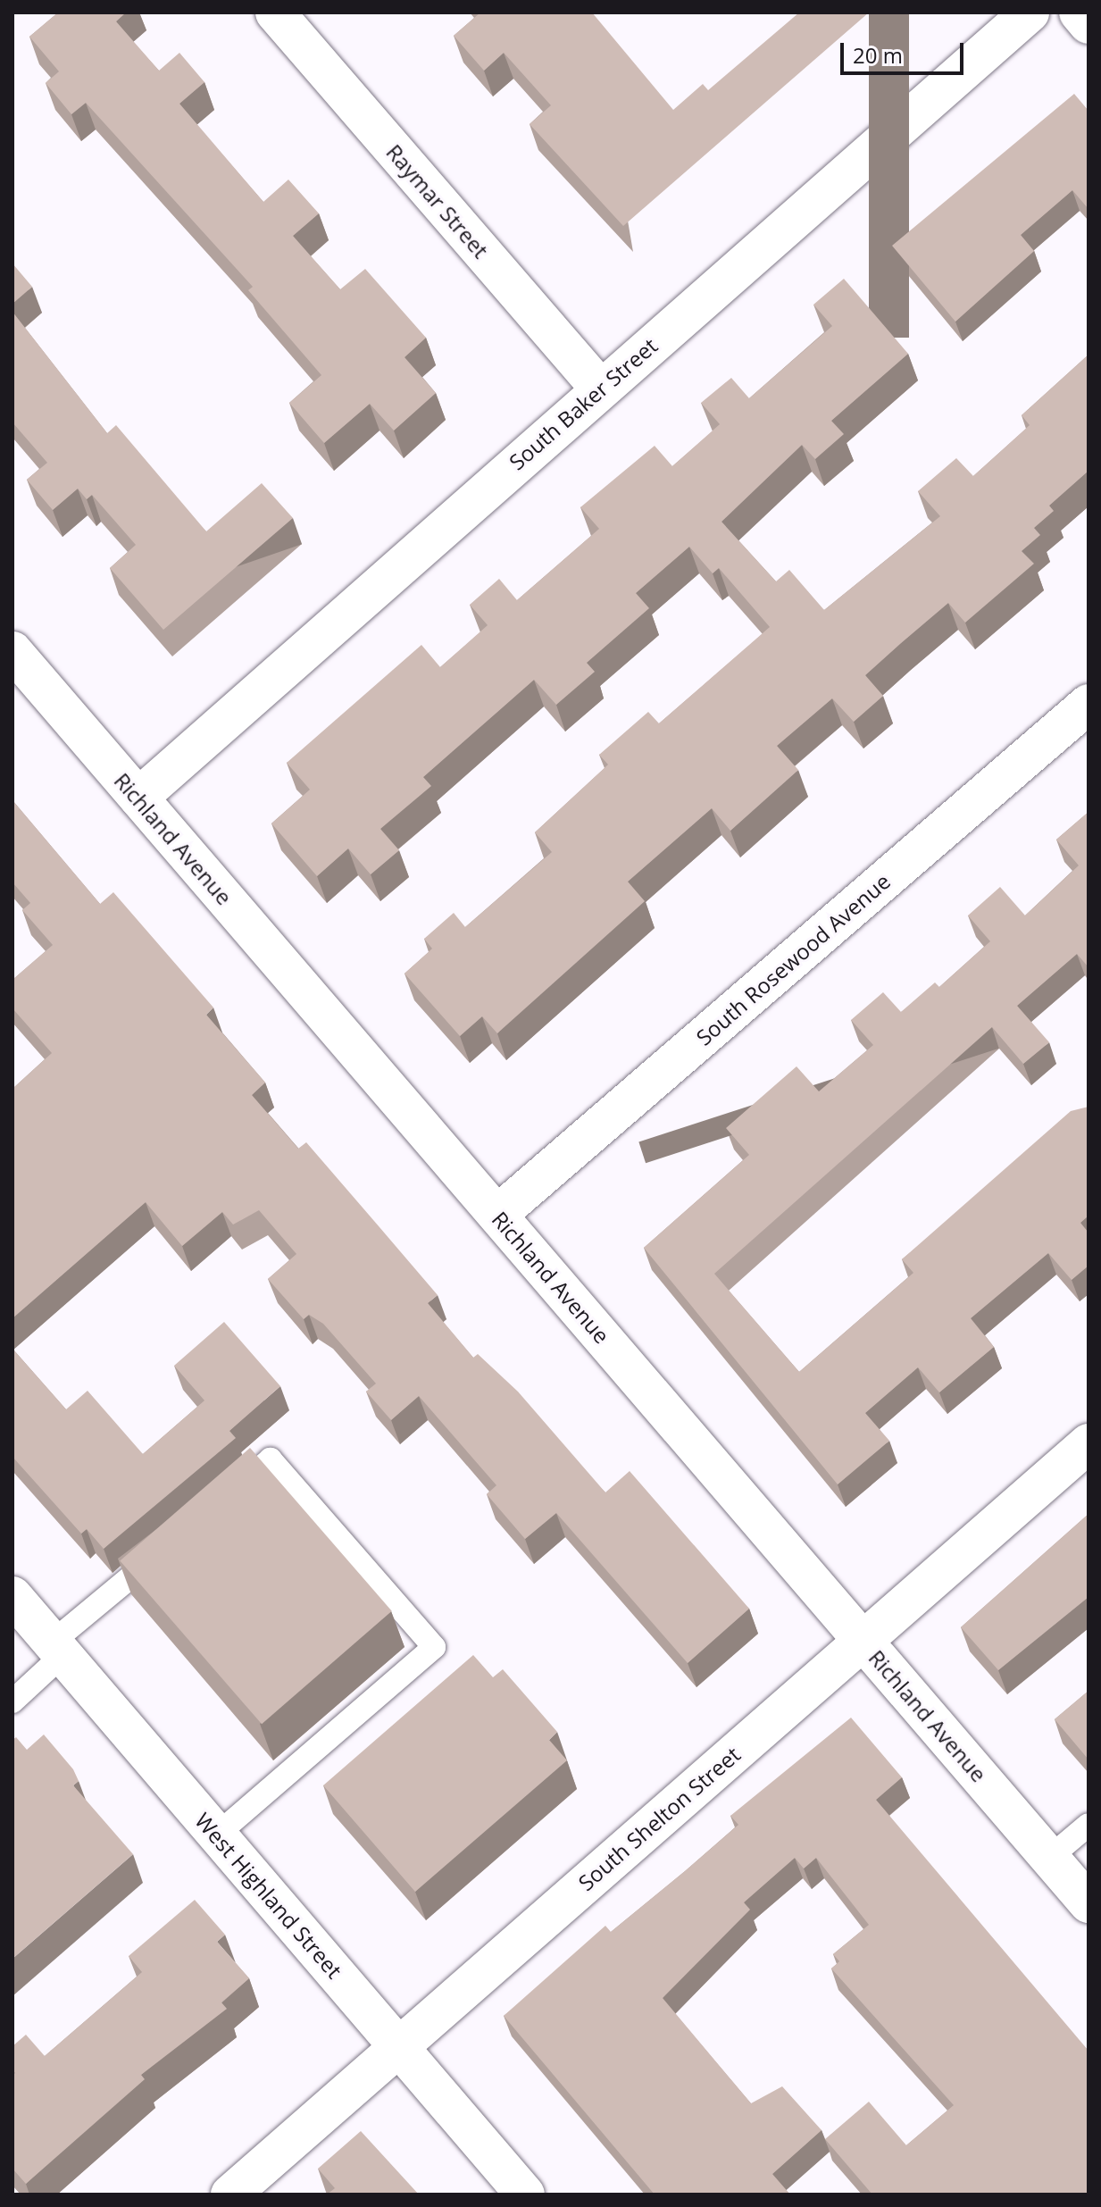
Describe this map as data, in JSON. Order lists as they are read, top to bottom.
{
  "streets": {
    "street": [
      "Raymar Street",
      "South Baker Street",
      "Richland Avenue",
      "South Rosewood Avenue",
      "South Shelton Street",
      "West Highland Street"
    ]
  },
  "crossings": [
    ["Raymar Street", "South Baker Street"],
    ["South Baker Street", "Richland Avenue"],
    ["Richland Avenue", "South Rosewood Avenue"],
    ["Richland Avenue", "South Shelton Street"],
    ["South Shelton Street", "West Highland Street"]
  ],
  "scale_bar": "20 m"
}
